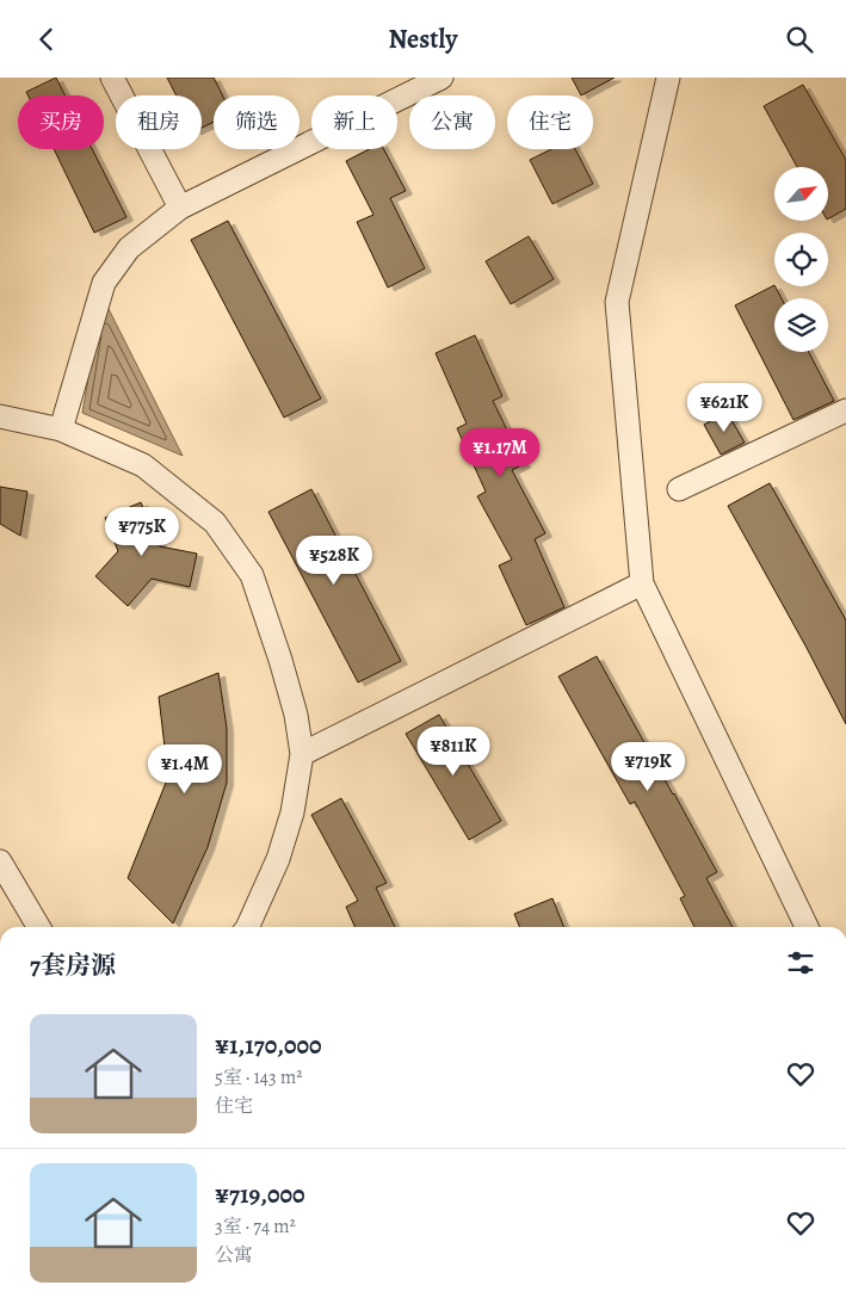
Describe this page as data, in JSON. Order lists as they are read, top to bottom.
{
  "north": "top right",
  "page": {
    "header": "Nestly",
    "chip": [
      "买房",
      "租房",
      "筛选",
      "新上",
      "公寓",
      "住宅"
    ],
    "price": [
      "¥621K",
      "¥1.17M",
      "¥775K",
      "¥528K",
      "¥811K",
      "¥719K",
      "¥1.4M"
    ],
    "heading": "7套房源",
    "list": [
      {
        "name": "¥1,170,000",
        "note": "5室 · 143 m² · 住宅"
      },
      {
        "name": "¥719,000",
        "note": "3室 · 74 m² · 公寓"
      }
    ]
  }
}
